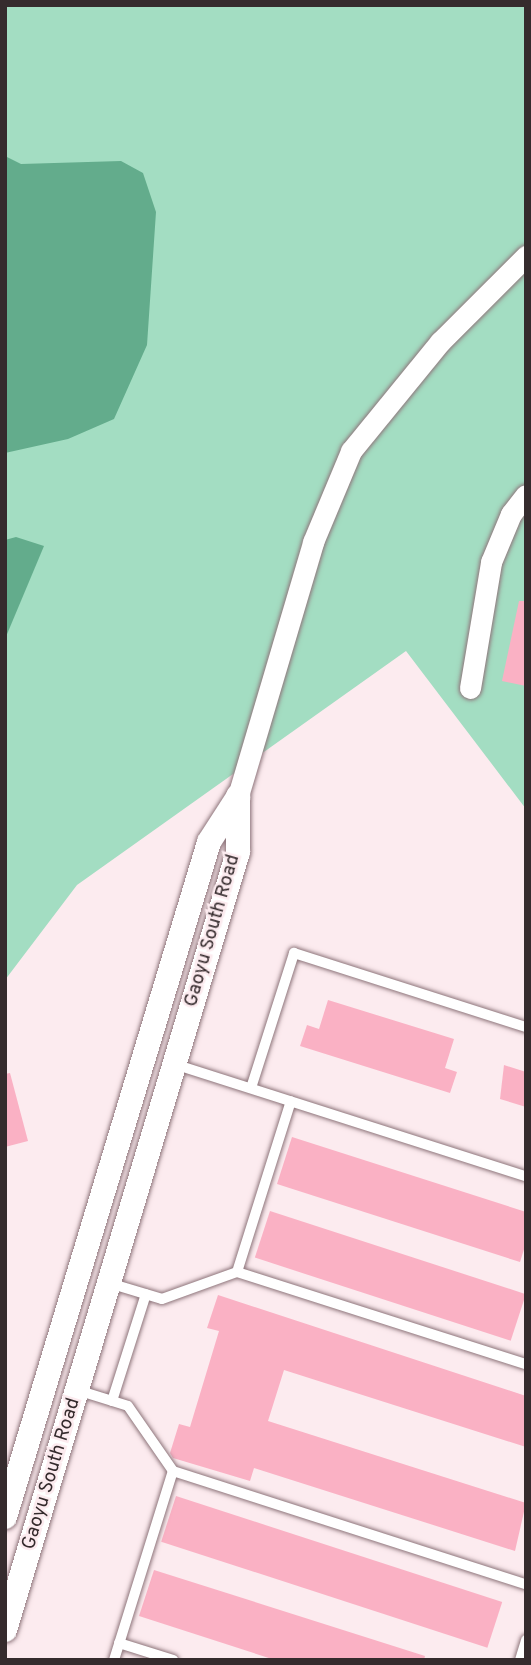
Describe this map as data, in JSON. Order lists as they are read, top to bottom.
{
  "streets": {
    "street": ["Gaoyu South Road"]
  }
}
